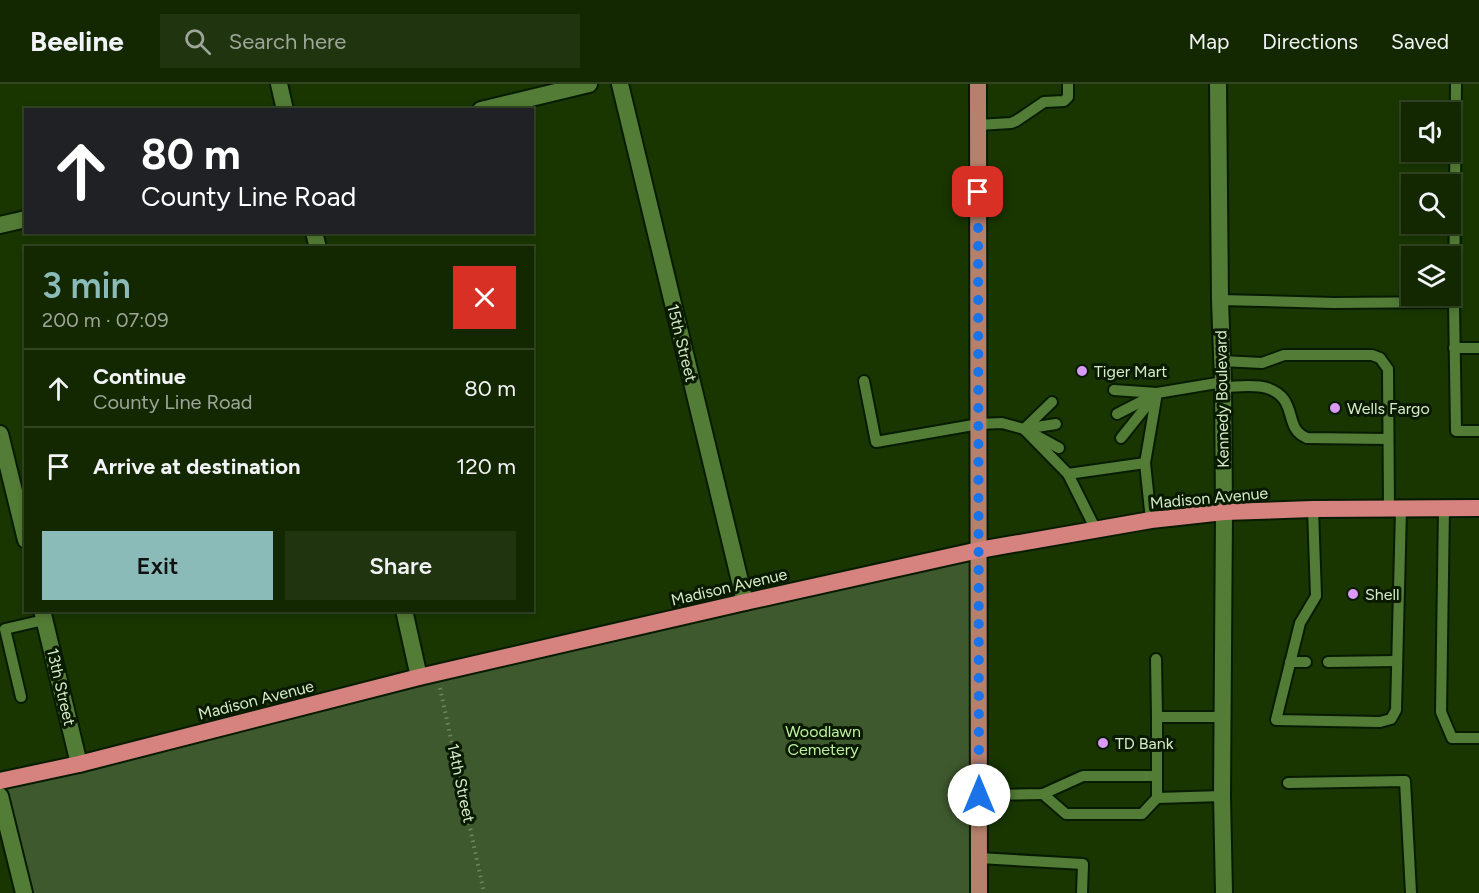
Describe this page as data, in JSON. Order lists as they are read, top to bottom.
{
  "streets": {
    "highway": ["Madison Avenue"],
    "street": ["15th Street", "Kennedy Boulevard", "13th Street"],
    "path": ["14th Street"]
  },
  "crossings": [
    ["15th Street", "Madison Avenue"],
    ["Kennedy Boulevard", "Madison Avenue"],
    ["Madison Avenue", "13th Street"],
    ["Madison Avenue", "14th Street"]
  ],
  "parks": ["Woodlawn Cemetery"],
  "places": [
    "Tiger Mart",
    "Wells Fargo",
    "Shell",
    "TD Bank"
  ],
  "page": {
    "header": "Beeline",
    "search": "Search here",
    "nav": ["Map", "Directions", "Saved"],
    "turn": ["80 m", "County Line Road"],
    "heading": ["3 min", "200 m · 07:09"],
    "list": [
      {
        "name": "Continue",
        "note": "County Line Road",
        "value": "80 m"
      },
      {
        "name": "Arrive at destination",
        "value": "120 m"
      }
    ],
    "buttons": ["Exit", "Share"]
  }
}
